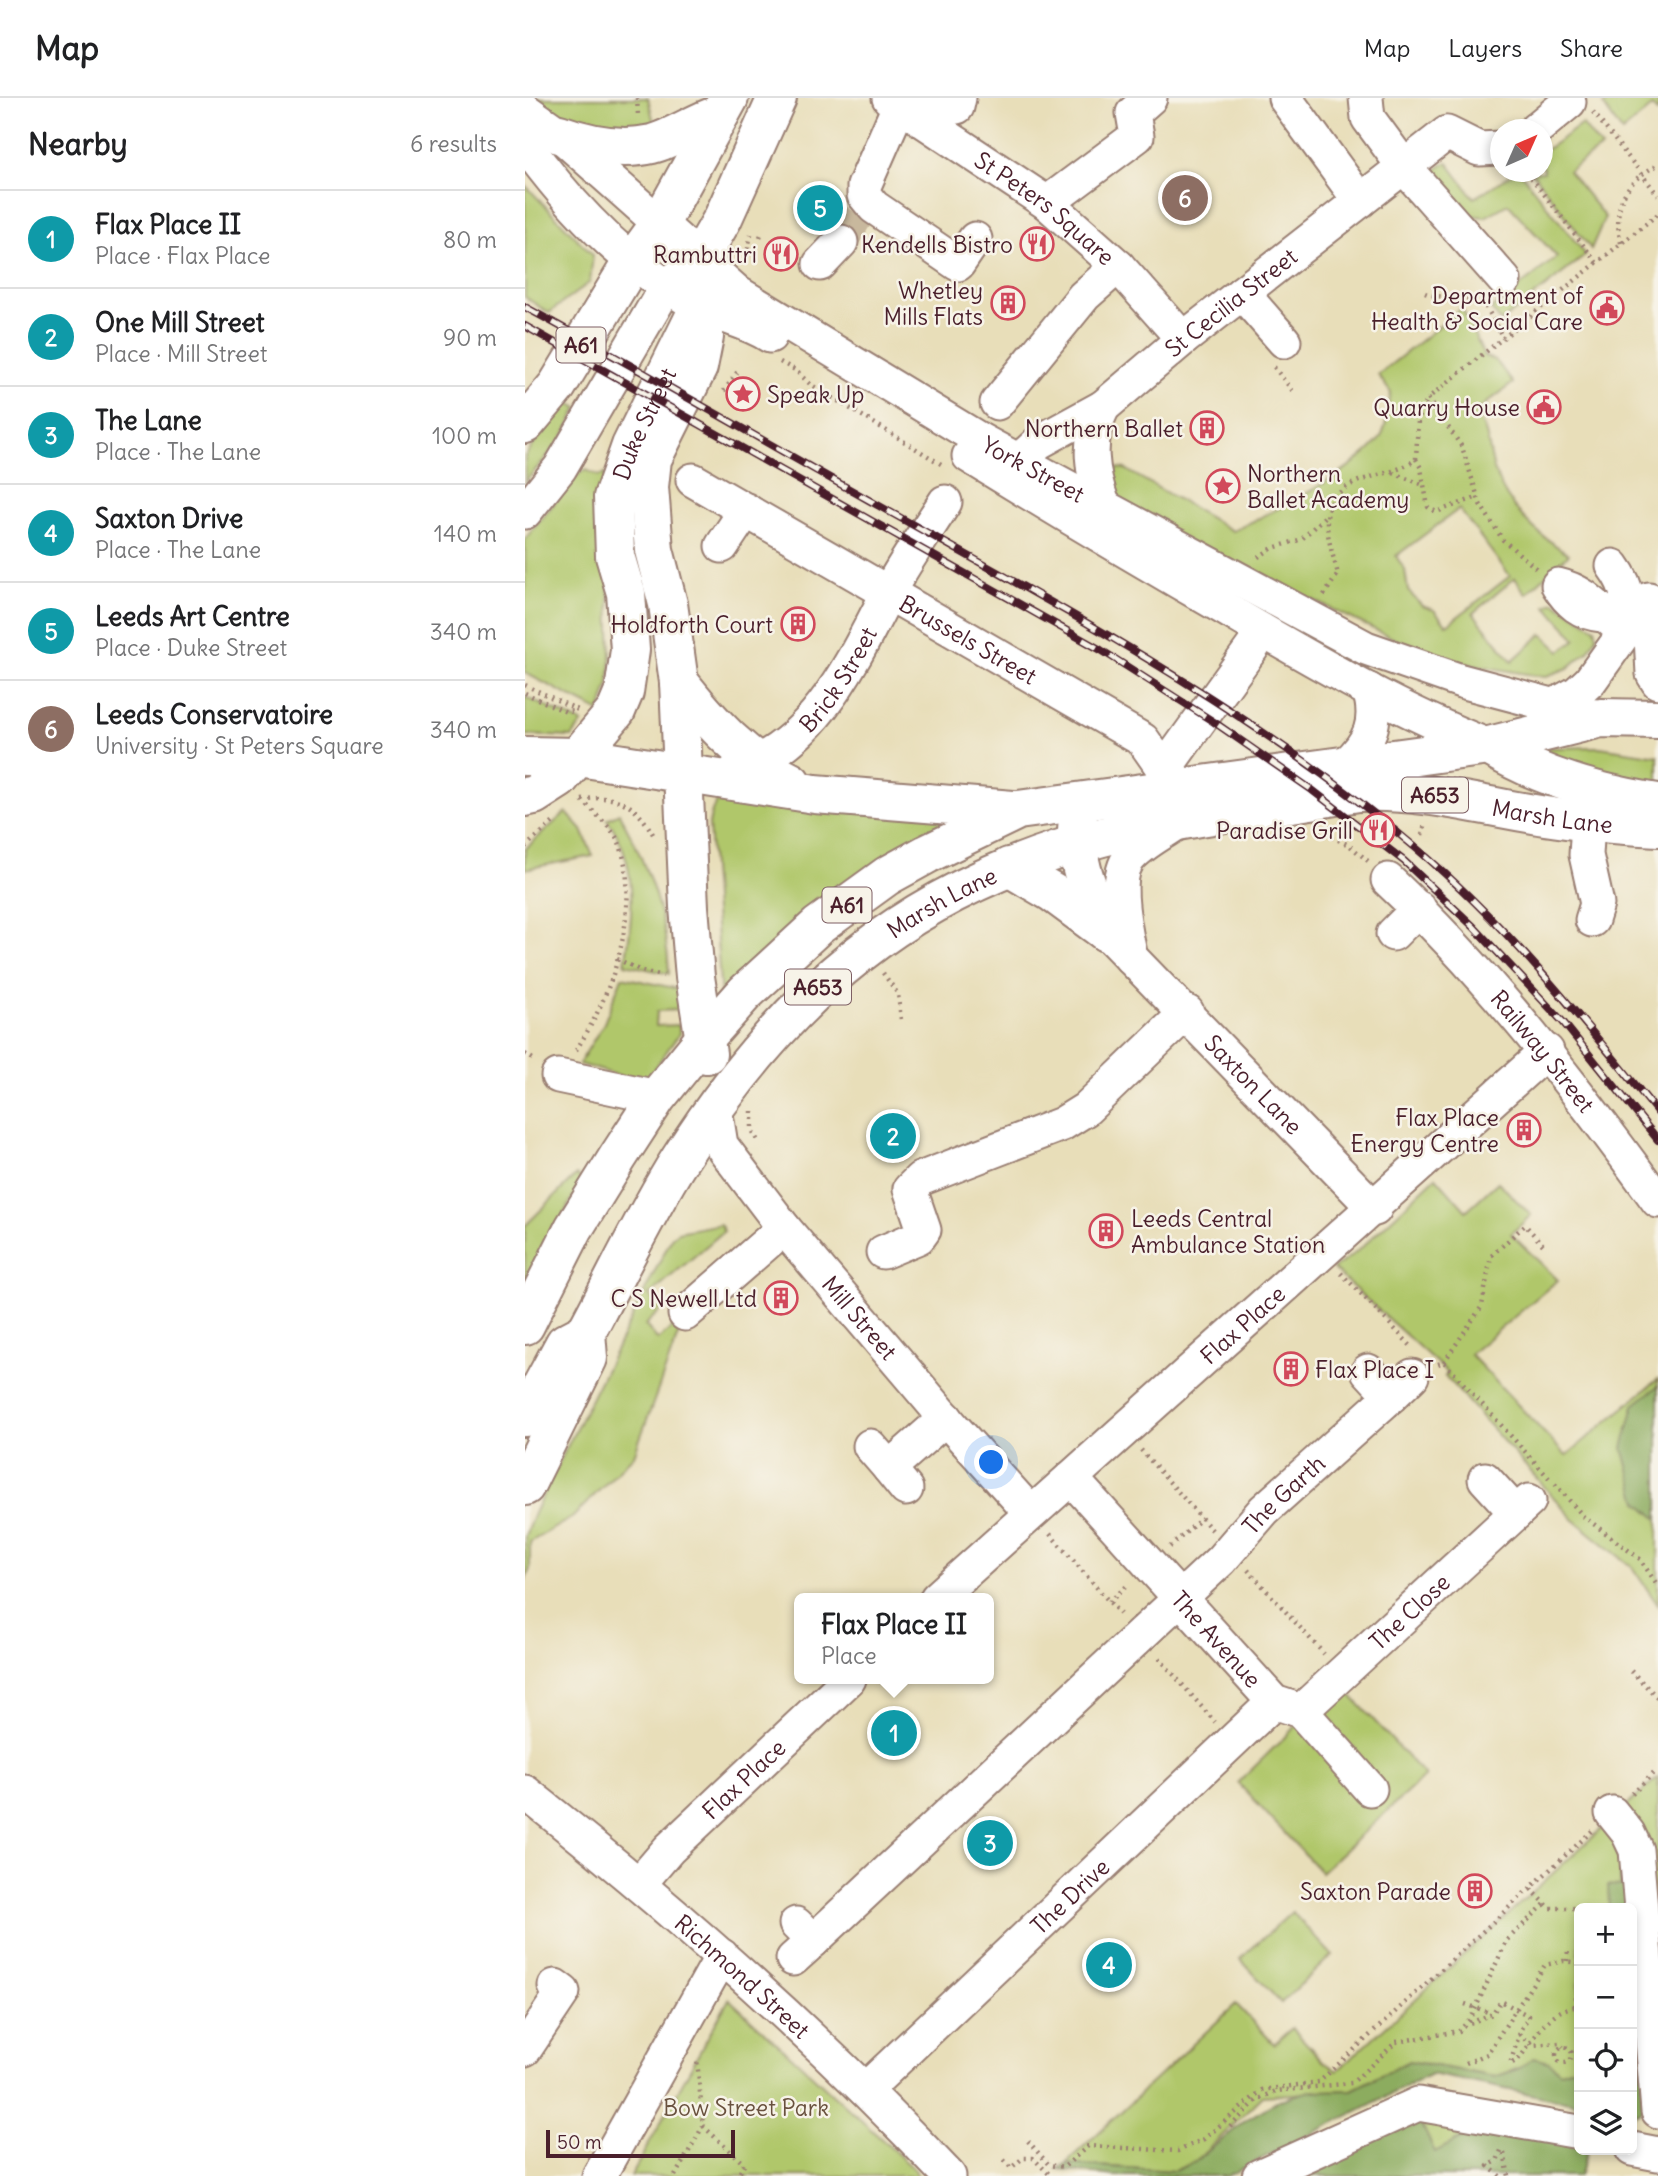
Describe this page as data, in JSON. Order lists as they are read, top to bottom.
{
  "streets": {
    "main road": [
      "A61",
      "Duke Street",
      "A653",
      "Marsh Lane"
    ],
    "street": [
      "St Peters Square",
      "St Cecilia Street",
      "York Street",
      "Brussels Street",
      "Brick Street",
      "Railway Street",
      "Saxton Lane",
      "Mill Street",
      "Flax Place",
      "The Garth",
      "The Close",
      "The Avenue",
      "The Drive",
      "Richmond Street"
    ]
  },
  "crossings": [
    ["St Peters Square", "St Cecilia Street"],
    ["St Cecilia Street", "York Street"],
    ["A61", "York Street"],
    ["Duke Street", "York Street"],
    ["Duke Street", "A653"],
    ["York Street", "Marsh Lane"],
    ["Brussels Street", "Brick Street"],
    ["Brussels Street", "Marsh Lane"],
    ["Brick Street", "A653"],
    ["A653", "Marsh Lane"],
    ["Marsh Lane", "Mill Street"],
    ["Railway Street", "Flax Place"],
    ["Saxton Lane", "Flax Place"],
    ["Mill Street", "Flax Place"],
    ["Flax Place", "The Avenue"],
    ["Flax Place", "Richmond Street"],
    ["The Garth", "The Avenue"],
    ["The Close", "The Avenue"],
    ["The Close", "The Drive"],
    ["The Avenue", "The Drive"],
    ["The Drive", "Richmond Street"]
  ],
  "parks": ["Bow Street Park"],
  "places": {
    "restaurant": ["Kendells Bistro", "Rambuttri", "Paradise Grill"],
    "building": [
      "Whetley Mills Flats",
      "Northern Ballet",
      "Holdforth Court",
      "Flax Place Energy Centre",
      "Leeds Central Ambulance Station",
      "C S Newell Ltd",
      "Flax Place I",
      "Saxton Parade"
    ],
    "public building": ["Department of Health & Social Care", "Quarry House"],
    "place": ["Speak Up", "Northern Ballet Academy"]
  },
  "scale_bar": "50 m",
  "north": "top right",
  "page": {
    "header": "Map",
    "nav": ["Map", "Layers", "Share"],
    "heading": ["Nearby", "6 results"],
    "pins": [
      "6",
      "5",
      "2",
      "1",
      "3",
      "4"
    ],
    "list": [
      {
        "mark": "1",
        "name": "Flax Place II",
        "note": "Place · Flax Place",
        "value": "80 m"
      },
      {
        "mark": "2",
        "name": "One Mill Street",
        "note": "Place · Mill Street",
        "value": "90 m"
      },
      {
        "mark": "3",
        "name": "The Lane",
        "note": "Place · The Lane",
        "value": "100 m"
      },
      {
        "mark": "4",
        "name": "Saxton Drive",
        "note": "Place · The Lane",
        "value": "140 m"
      },
      {
        "mark": "5",
        "name": "Leeds Art Centre",
        "note": "Place · Duke Street",
        "value": "340 m"
      },
      {
        "mark": "6",
        "name": "Leeds Conservatoire",
        "note": "University · St Peters Square",
        "value": "340 m"
      }
    ],
    "popup": ["Flax Place II", "Place"],
    "map_buttons": ["+", "−"],
    "scale": "50 m"
  }
}
